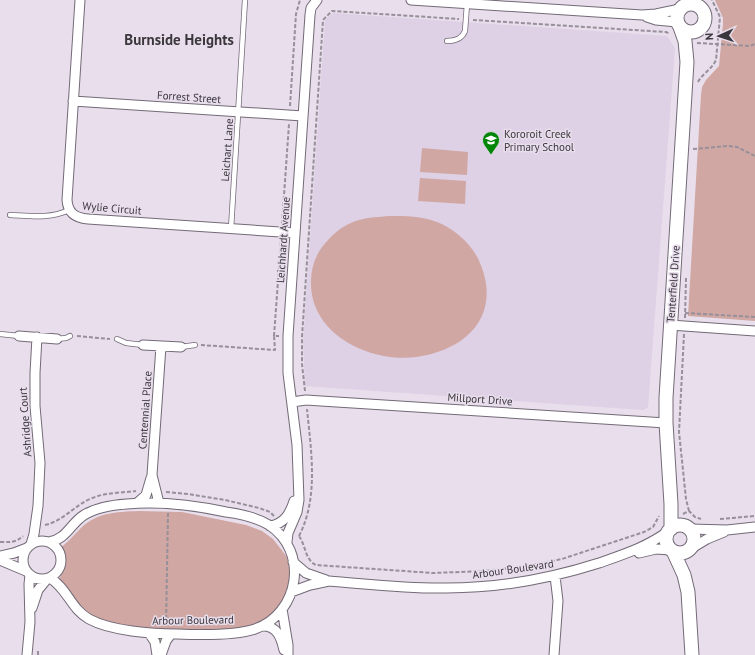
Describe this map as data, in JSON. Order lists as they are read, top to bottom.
{
  "streets": {
    "street": [
      "Forrest Street",
      "Wylie Circuit",
      "Leichhardt Avenue",
      "Tenterfield Drive",
      "Millport Drive",
      "Centennial Place",
      "Ashridge Court",
      "Arbour Boulevard"
    ],
    "lane": ["Leichart Lane"]
  },
  "crossings": [
    ["Forrest Street", "Leichart Lane"],
    ["Forrest Street", "Wylie Circuit"],
    ["Forrest Street", "Leichhardt Avenue"],
    ["Leichart Lane", "Wylie Circuit"],
    ["Wylie Circuit", "Leichhardt Avenue"],
    ["Leichhardt Avenue", "Millport Drive"],
    ["Tenterfield Drive", "Millport Drive"]
  ],
  "districts": ["Burnside Heights"],
  "places": {
    "school or university": ["Kororoit Creek Primary School"]
  },
  "north": "left"
}
